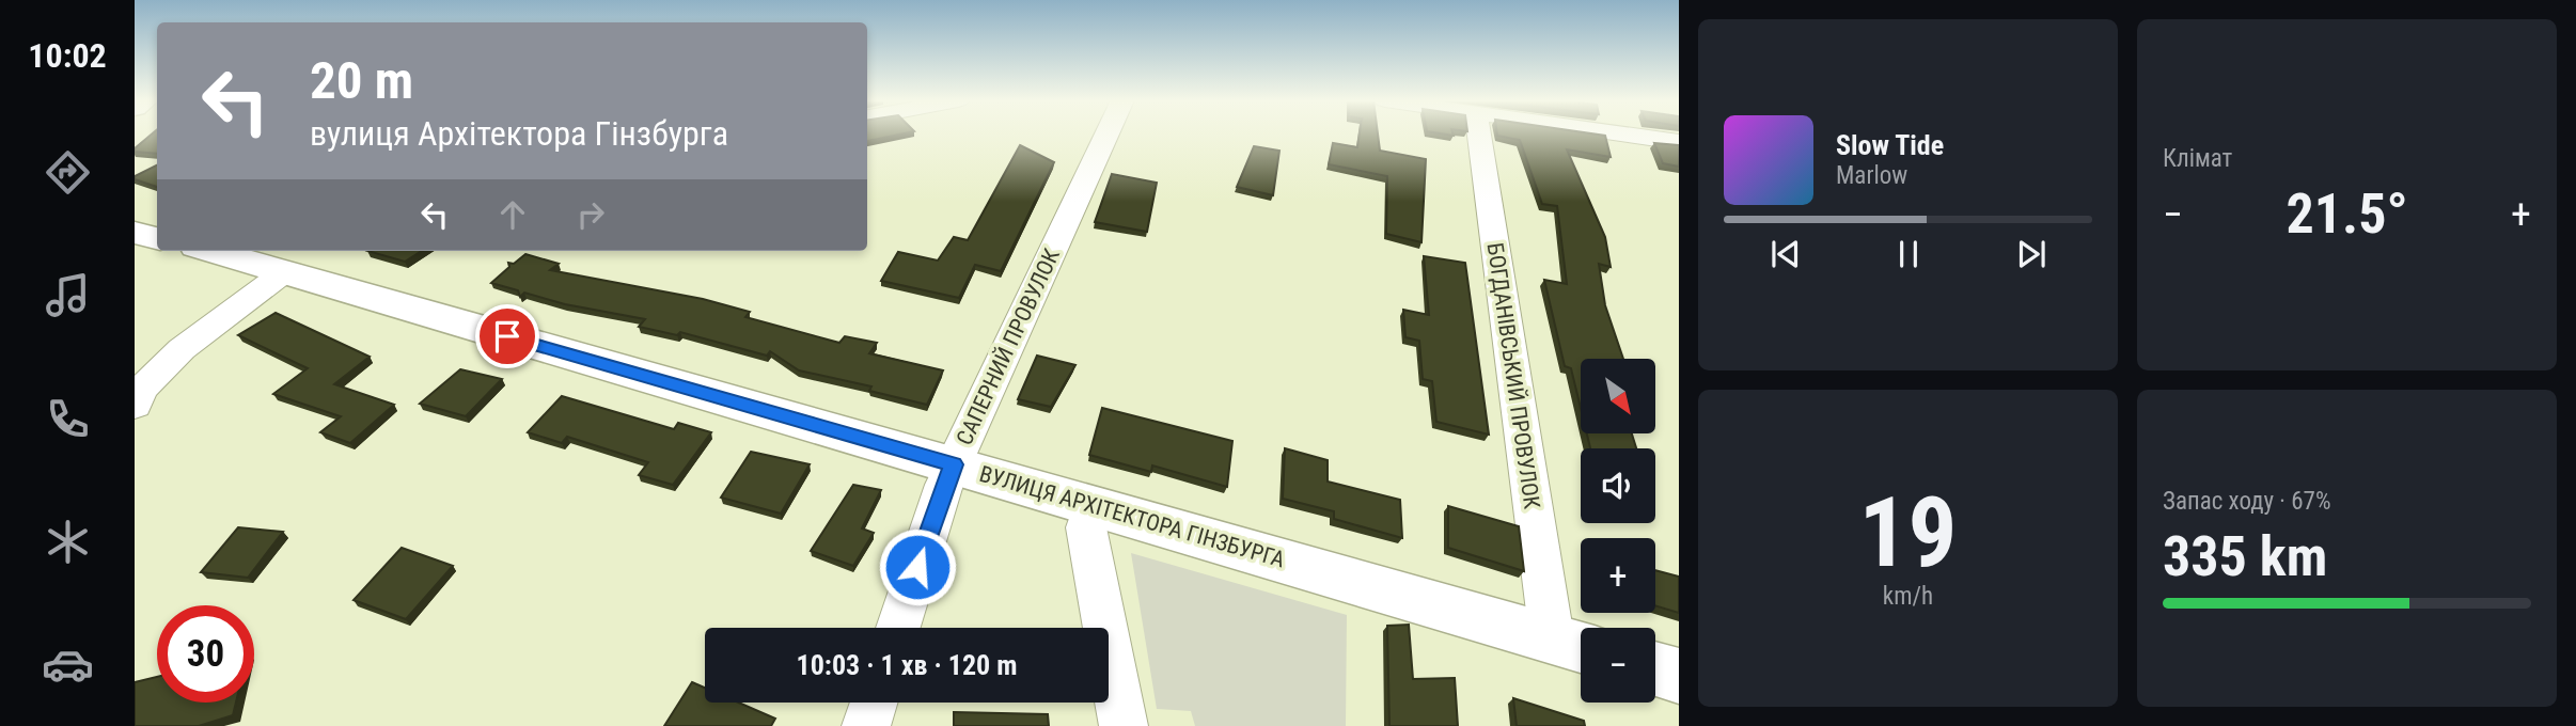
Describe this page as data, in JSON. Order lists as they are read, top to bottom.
{
  "streets": {
    "main road": ["ВУЛИЦЯ АРХІТЕКТОРА ГІНЗБУРГА"],
    "street": ["САПЕРНИЙ ПРОВУЛОК", "БОГДАНІВСЬКИЙ ПРОВУЛОК"]
  },
  "crossings": [
    ["САПЕРНИЙ ПРОВУЛОК", "ВУЛИЦЯ АРХІТЕКТОРА ГІНЗБУРГА"],
    ["БОГДАНІВСЬКИЙ ПРОВУЛОК", "ВУЛИЦЯ АРХІТЕКТОРА ГІНЗБУРГА"]
  ],
  "north": "bottom right",
  "page": {
    "tabs": "10:02",
    "tile": [
      "Клімат",
      ["19", "km/h"],
      ["Запас ходу · 67%", "335 km"]
    ],
    "turn": ["20 m", "вулиця Архітектора Гінзбурга"],
    "song": ["Slow Tide", "Marlow"],
    "heat": ["−", "21.5°", "+"],
    "map_buttons": ["+", "−"],
    "limit": "30",
    "trip": "10:03 · 1 хв · 120 m"
  }
}
